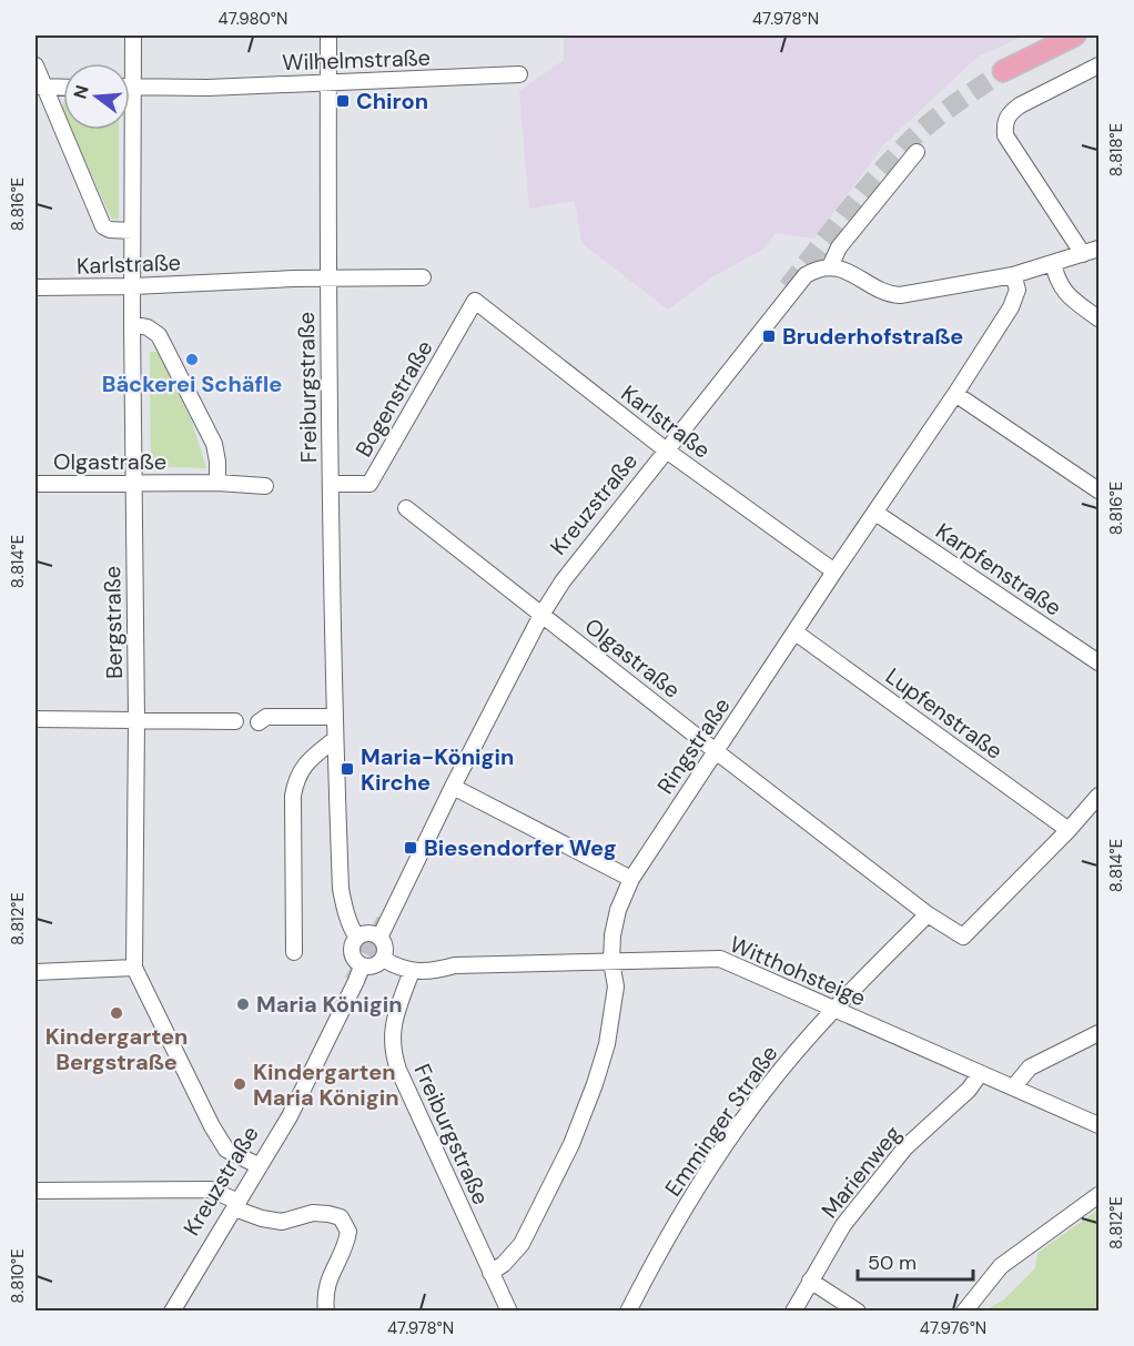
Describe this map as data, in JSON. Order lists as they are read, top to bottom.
{
  "streets": {
    "street": [
      "Wilhelmstraße",
      "Karlstraße",
      "Freiburgstraße",
      "Bogenstraße",
      "Olgastraße",
      "Kreuzstraße",
      "Karpfenstraße",
      "Bergstraße",
      "Lupfenstraße",
      "Ringstraße",
      "Witthohsteige",
      "Emminger Straße",
      "Marienweg"
    ]
  },
  "crossings": [
    ["Wilhelmstraße", "Freiburgstraße"],
    ["Wilhelmstraße", "Bergstraße"],
    ["Karlstraße", "Freiburgstraße"],
    ["Karlstraße", "Bogenstraße"],
    ["Karlstraße", "Kreuzstraße"],
    ["Karlstraße", "Bergstraße"],
    ["Karlstraße", "Ringstraße"],
    ["Freiburgstraße", "Bogenstraße"],
    ["Freiburgstraße", "Kreuzstraße"],
    ["Freiburgstraße", "Ringstraße"],
    ["Freiburgstraße", "Witthohsteige"],
    ["Olgastraße", "Kreuzstraße"],
    ["Olgastraße", "Bergstraße"],
    ["Olgastraße", "Ringstraße"],
    ["Olgastraße", "Emminger Straße"],
    ["Kreuzstraße", "Bergstraße"],
    ["Kreuzstraße", "Witthohsteige"],
    ["Karpfenstraße", "Ringstraße"],
    ["Lupfenstraße", "Ringstraße"],
    ["Ringstraße", "Witthohsteige"],
    ["Witthohsteige", "Emminger Straße"],
    ["Witthohsteige", "Marienweg"]
  ],
  "places": {
    "transit": [
      "Chiron",
      "Bruderhofstraße",
      "Maria-Königin Kirche",
      "Biesendorfer Weg"
    ],
    "other": [
      "Bäckerei Schäfle",
      "Maria Königin",
      "Kindergarten Bergstraße",
      "Kindergarten Maria Königin"
    ]
  },
  "scale_bar": "50 m",
  "north": "left",
  "coordinates": [
    "47.980°N",
    "47.978°N",
    "8.818°E",
    "8.816°E",
    "8.814°E",
    "8.812°E",
    "8.810°E",
    "47.976°N"
  ]
}
